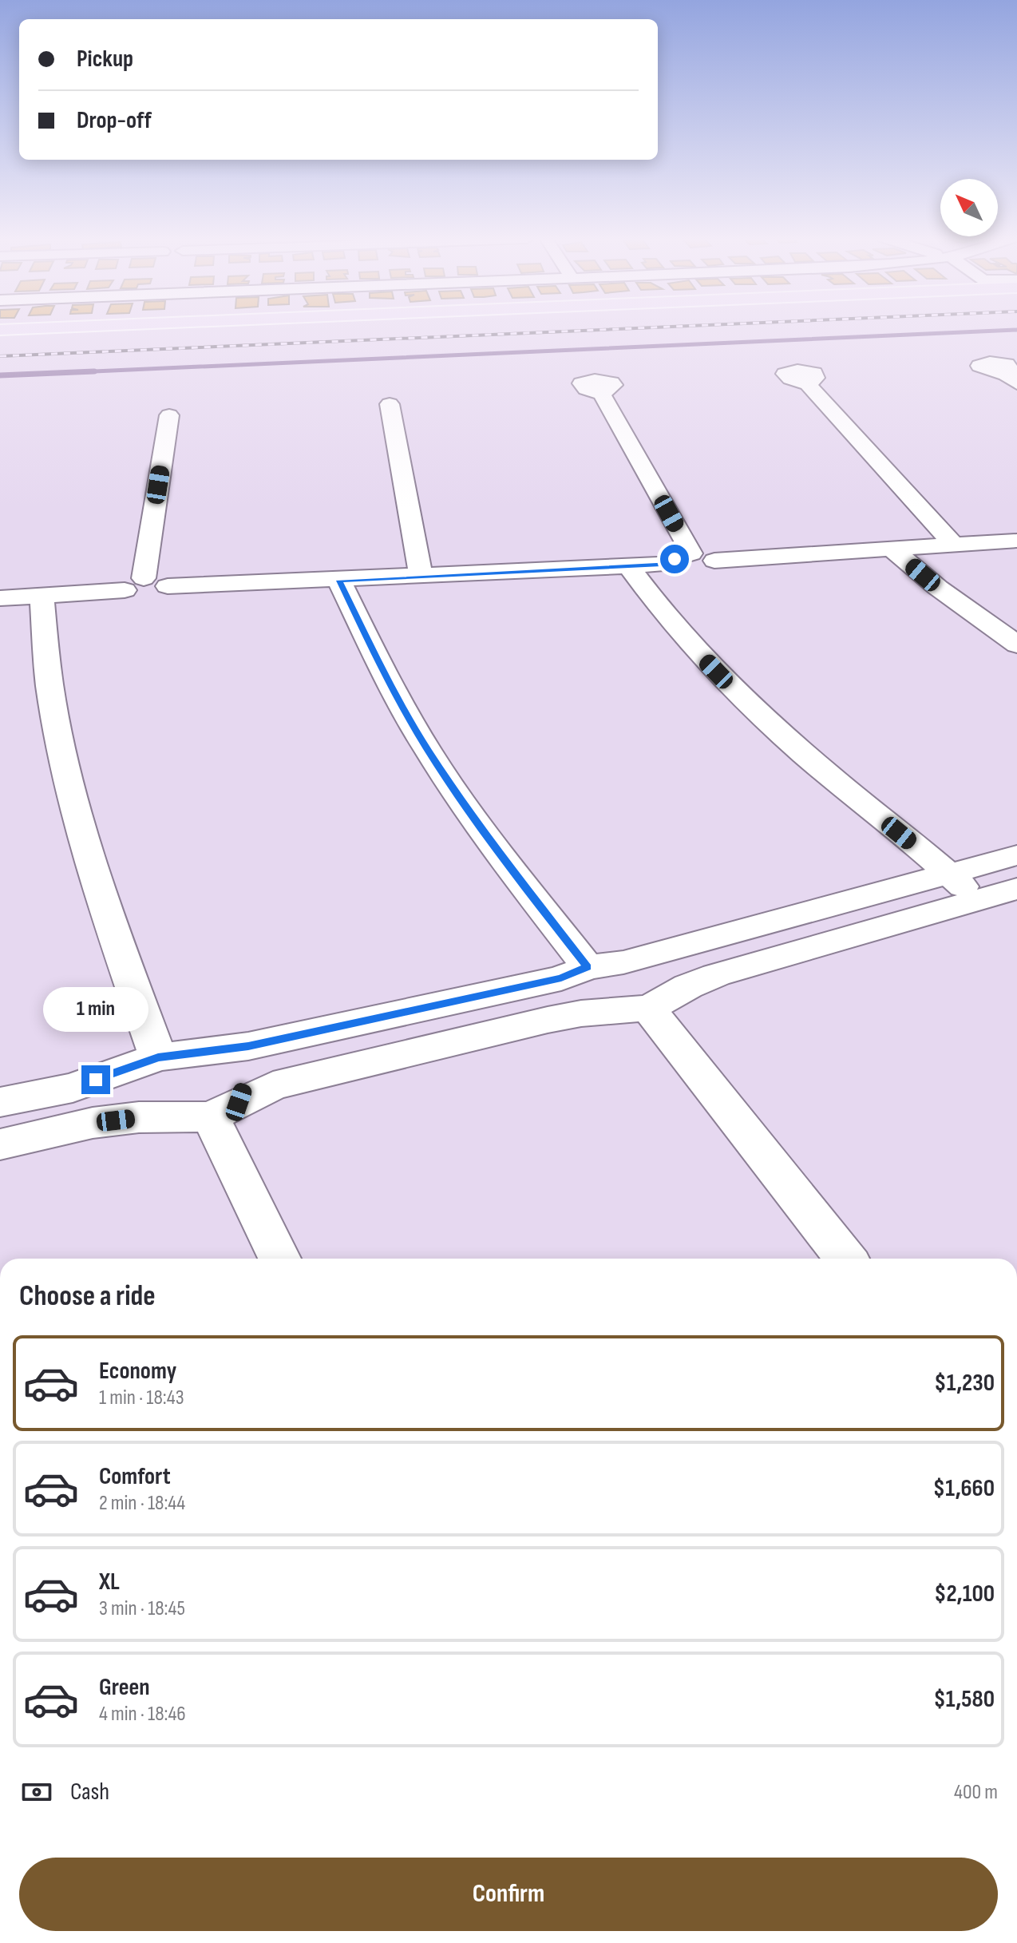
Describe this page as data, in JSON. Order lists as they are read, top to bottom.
{
  "north": "top left",
  "page": {
    "banner": ["Pickup", "Drop-off"],
    "bubble": "1 min",
    "heading": "Choose a ride",
    "list": [
      {
        "name": "Economy",
        "note": "1 min · 18:43",
        "value": "$1,230"
      },
      {
        "name": "Comfort",
        "note": "2 min · 18:44",
        "value": "$1,660"
      },
      {
        "name": "XL",
        "note": "3 min · 18:45",
        "value": "$2,100"
      },
      {
        "name": "Green",
        "note": "4 min · 18:46",
        "value": "$1,580"
      }
    ],
    "pay": ["Cash", "400 m"],
    "buttons": "Confirm"
  }
}
